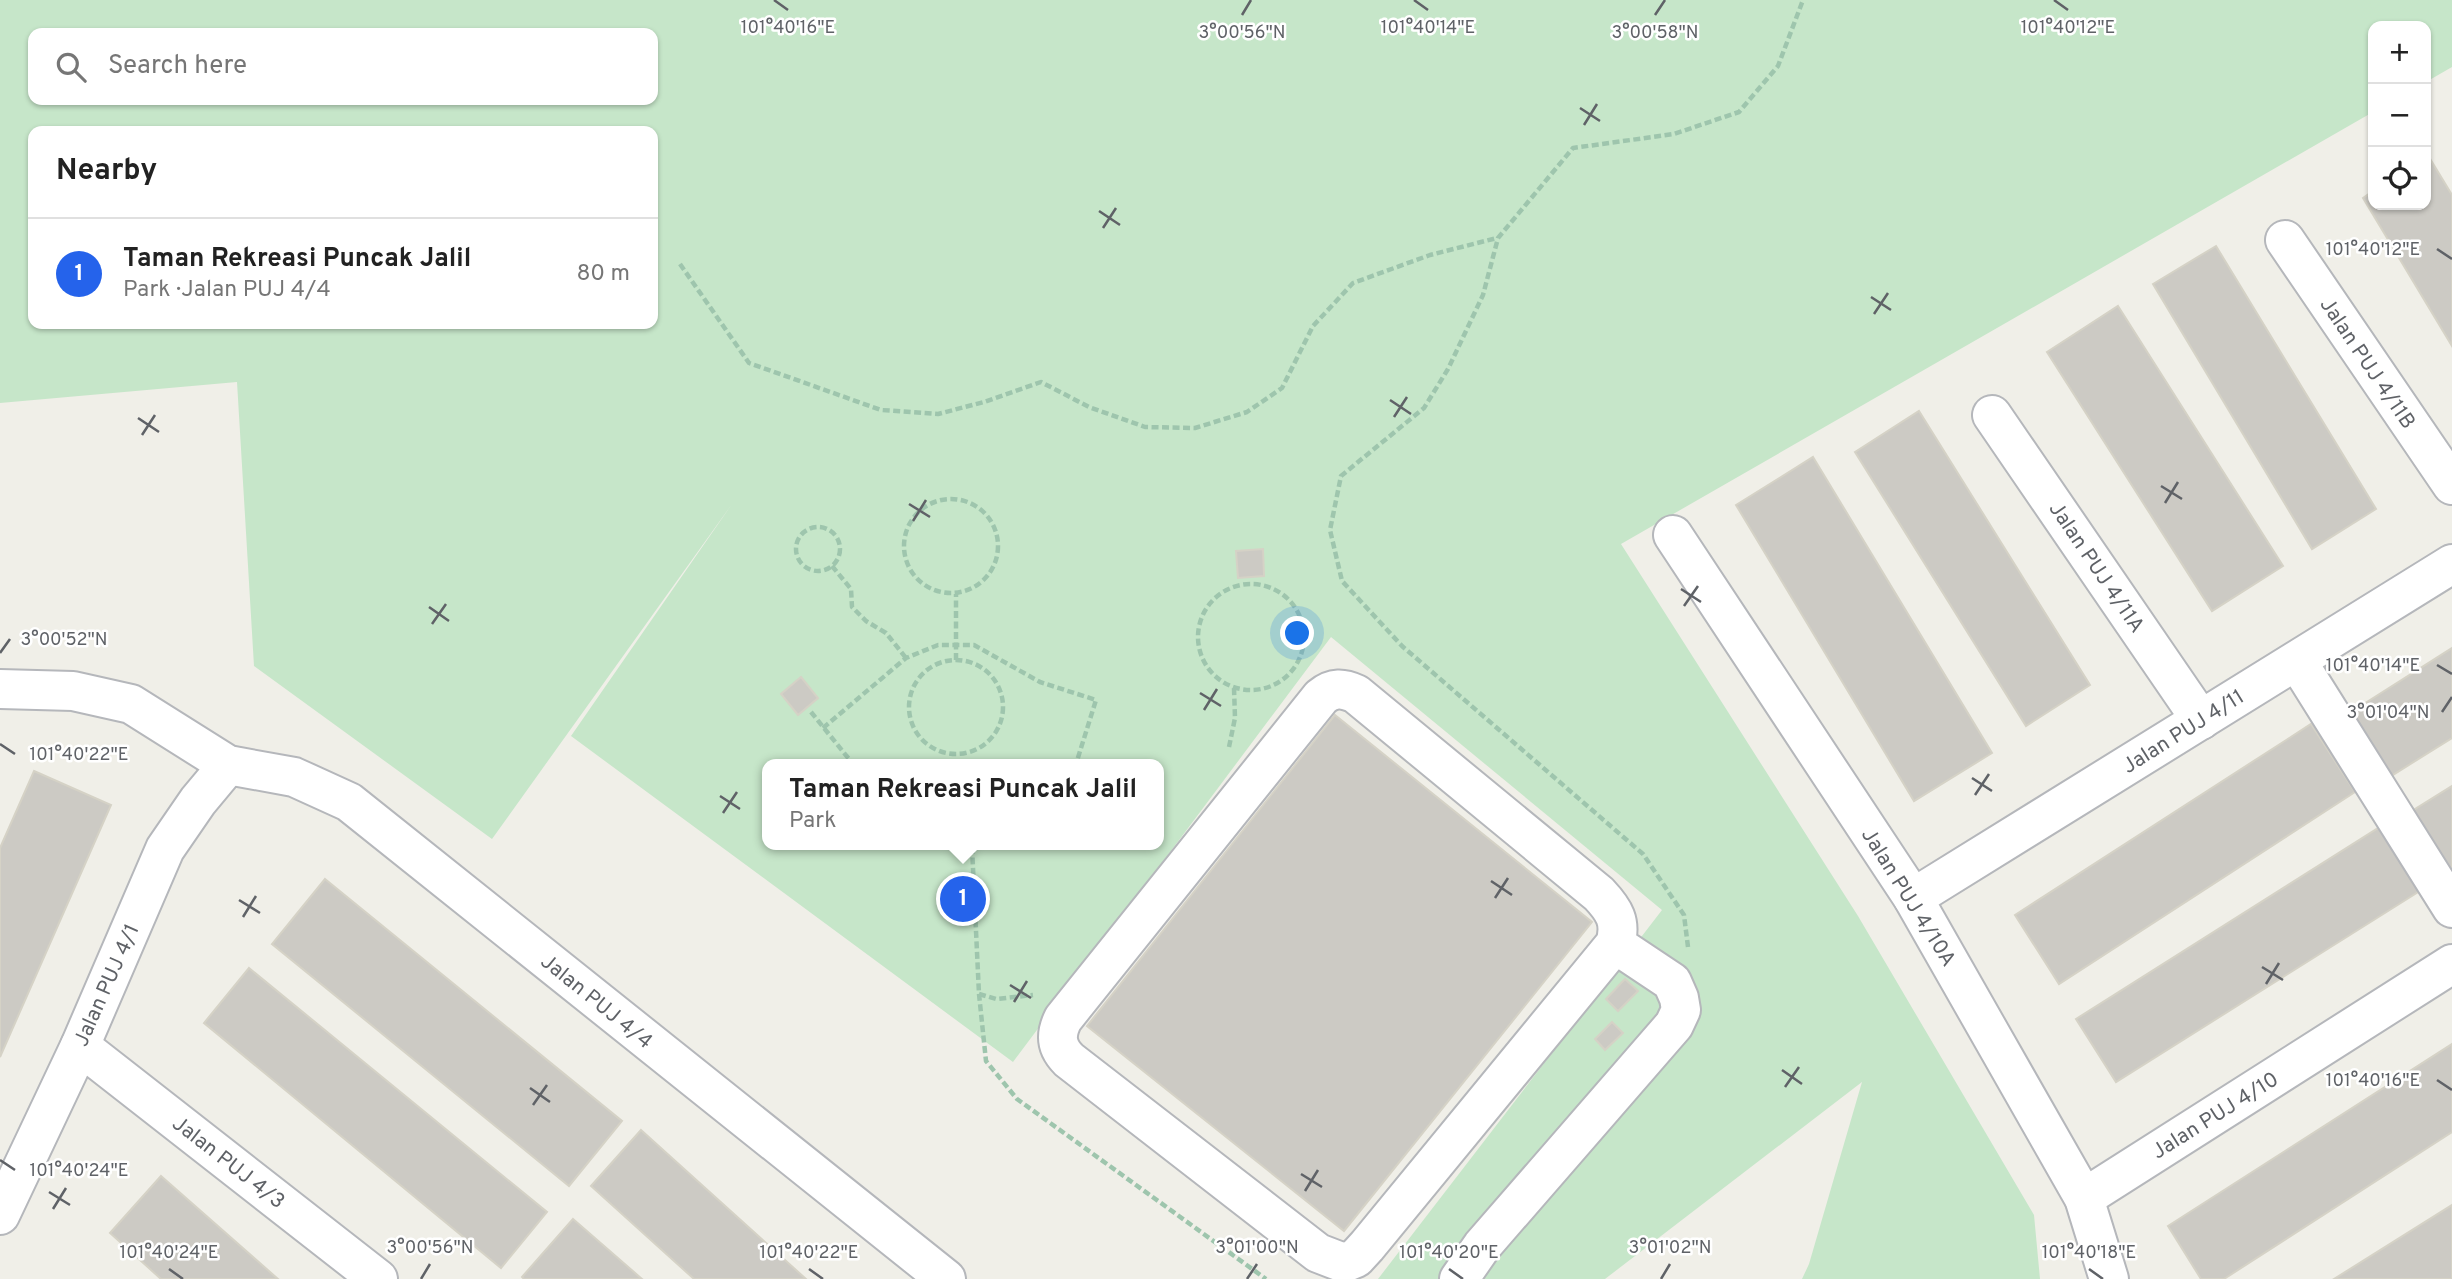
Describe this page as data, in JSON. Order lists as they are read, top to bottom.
{
  "streets": {
    "street": [
      "Jalan PUJ 4/11B",
      "Jalan PUJ 4/11A",
      "Jalan PUJ 4/11",
      "Jalan PUJ 4/10A",
      "Jalan PUJ 4/1",
      "Jalan PUJ 4/4",
      "Jalan PUJ 4/10",
      "Jalan PUJ 4/3"
    ]
  },
  "crossings": [
    ["Jalan PUJ 4/11A", "Jalan PUJ 4/11"],
    ["Jalan PUJ 4/11", "Jalan PUJ 4/10A"],
    ["Jalan PUJ 4/10A", "Jalan PUJ 4/10"],
    ["Jalan PUJ 4/1", "Jalan PUJ 4/4"],
    ["Jalan PUJ 4/1", "Jalan PUJ 4/3"]
  ],
  "page": {
    "map_buttons": ["+", "−"],
    "search": "Search here",
    "heading": "Nearby",
    "list": [
      {
        "mark": "1",
        "name": "Taman Rekreasi Puncak Jalil",
        "note": "Park · Jalan PUJ 4/4",
        "value": "80 m"
      }
    ],
    "popup": ["Taman Rekreasi Puncak Jalil", "Park"],
    "pins": "1"
  },
  "coordinates": [
    "101°40'14\"E",
    "101°40'12\"E",
    "101°40'16\"E",
    "3°00'56\"N",
    "3°00'58\"N",
    "3°00'52\"N",
    "3°01'04\"N",
    "101°40'22\"E",
    "101°40'24\"E",
    "3°01'00\"N",
    "3°01'02\"N",
    "101°40'20\"E",
    "101°40'18\"E"
  ]
}
